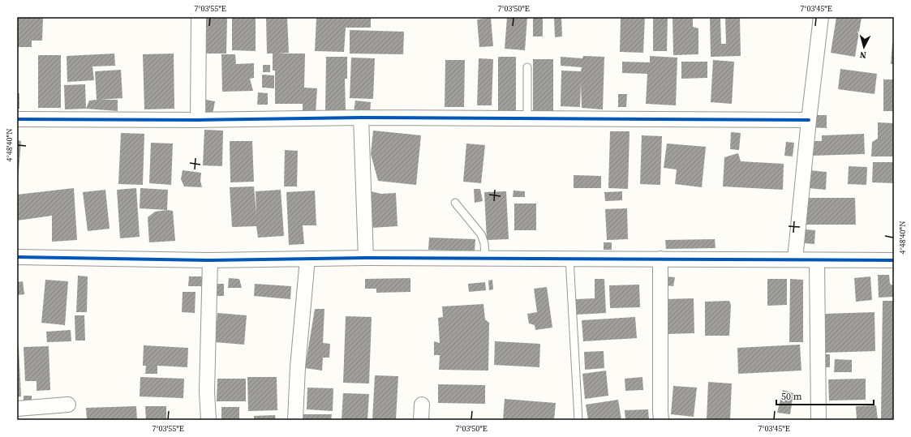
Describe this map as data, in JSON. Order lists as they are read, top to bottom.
{
  "scale_bar": "50 m",
  "north": "bottom",
  "coordinates": [
    "7°03'55\"E",
    "7°03'50\"E",
    "7°03'45\"E",
    "4°48'40\"N"
  ]
}
